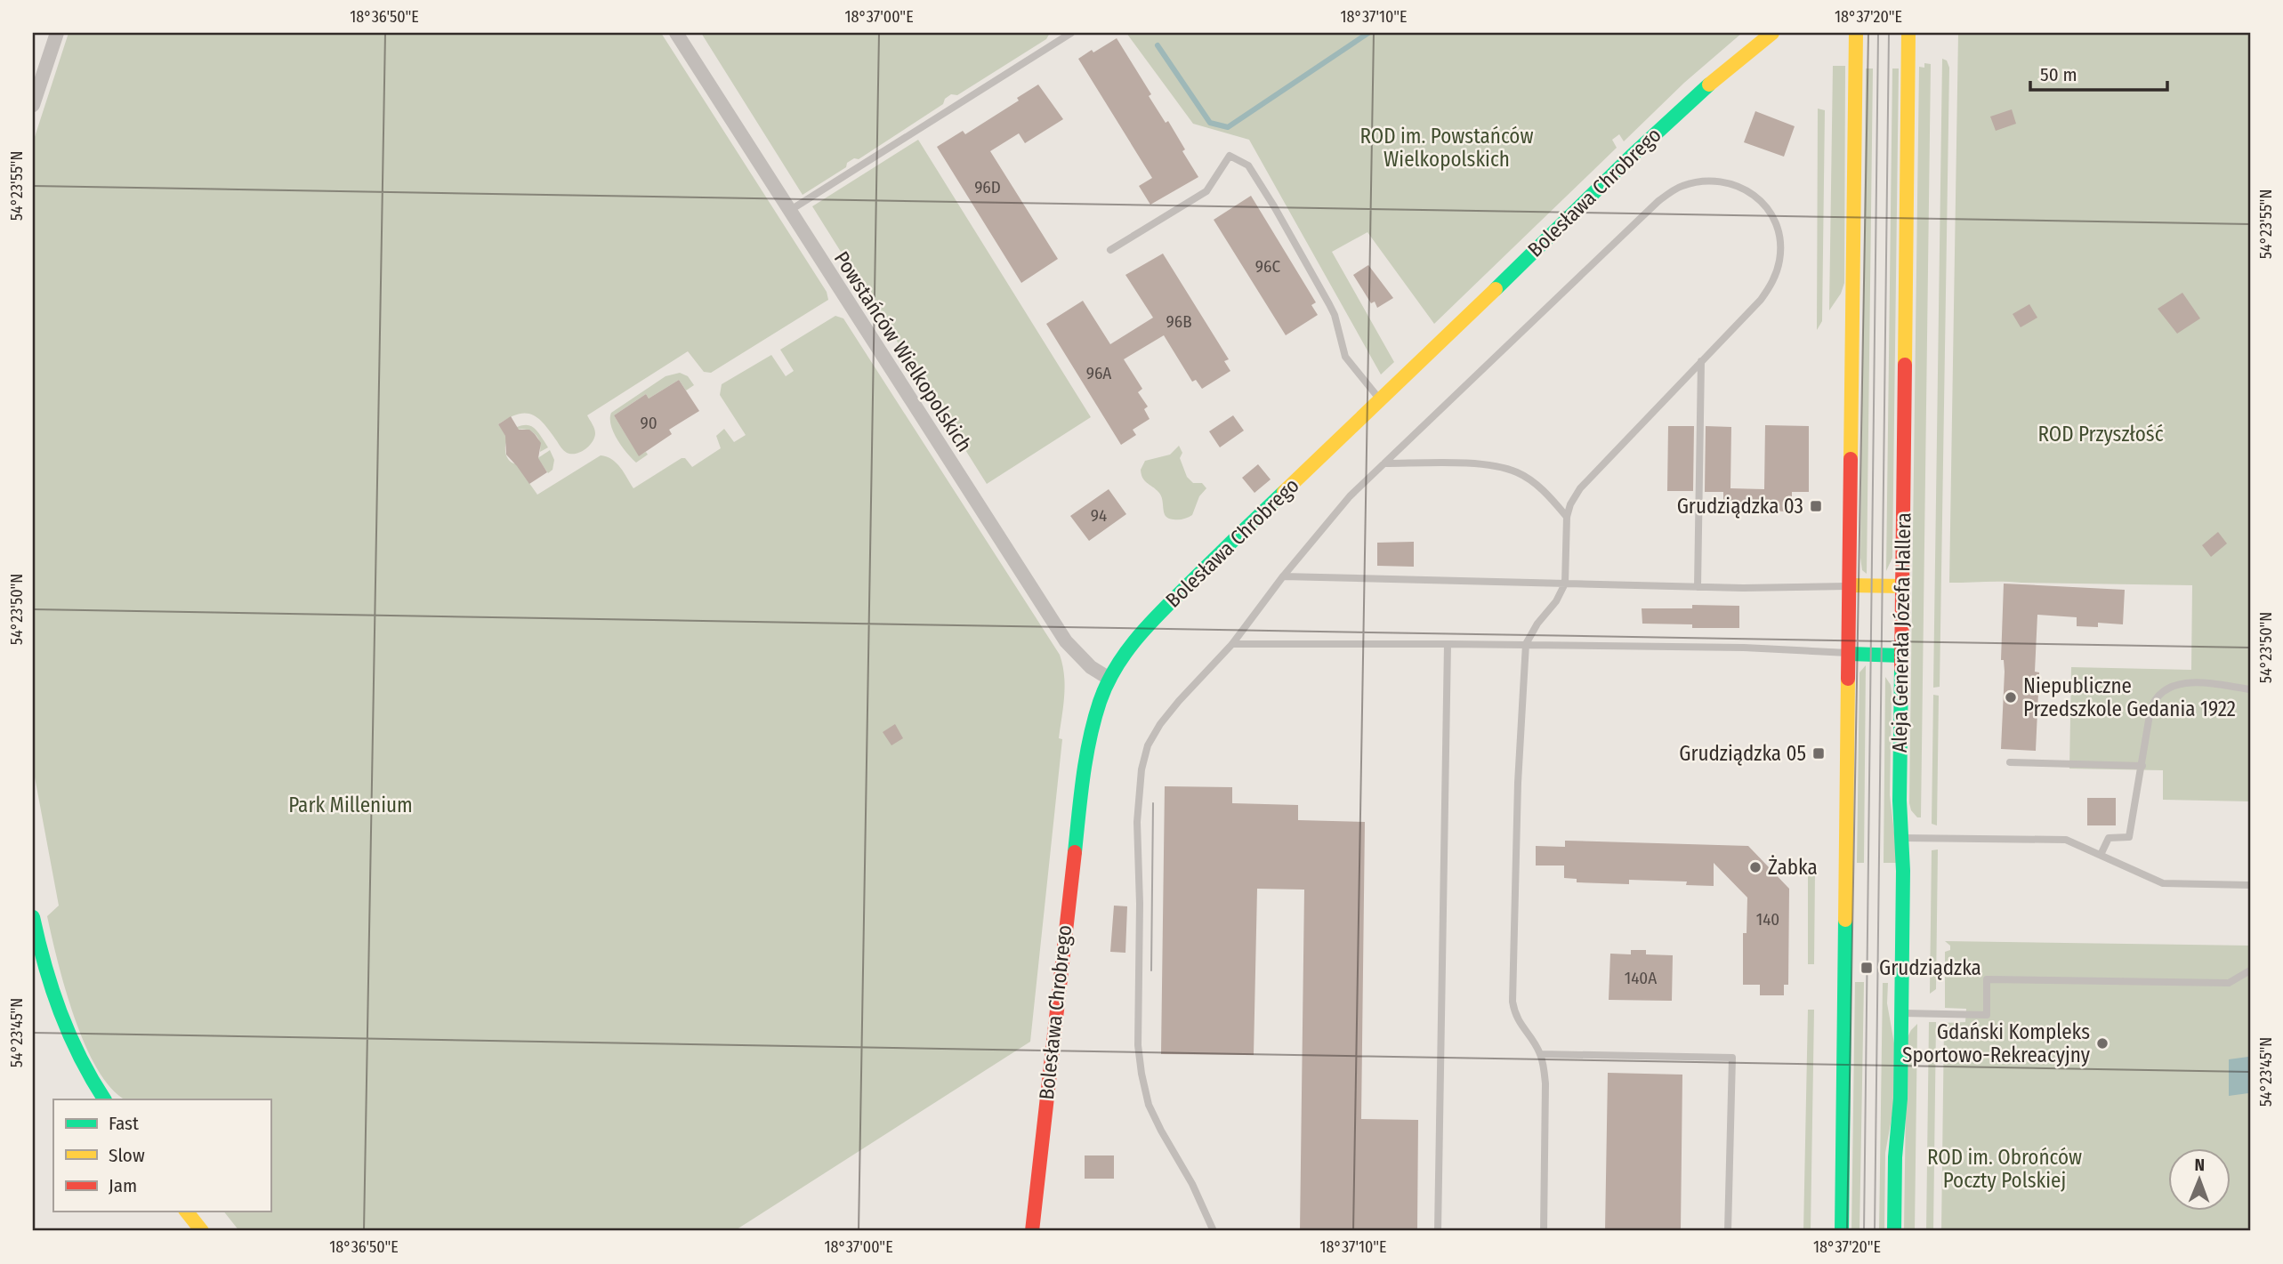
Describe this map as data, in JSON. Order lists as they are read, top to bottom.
{
  "streets": {
    "main road": ["Bolesława Chrobrego", "Aleja Generała Józefa Hallera"],
    "street": ["Powstańców Wielkopolskich"]
  },
  "crossings": [
    ["Bolesława Chrobrego", "Powstańców Wielkopolskich"]
  ],
  "parks": [
    "ROD im. Powstańców Wielkopolskich",
    "ROD Przyszłość",
    "Park Millenium",
    "ROD im. Obrońców Poczty Polskiej"
  ],
  "places": {
    "transit": ["Grudziądzka 03", "Grudziądzka 05", "Grudziądzka"],
    "other": ["Niepubliczne Przedszkole Gedania 1922", "Żabka", "Gdański Kompleks Sportowo-Rekreacyjny"]
  },
  "house_numbers": [
    "96D",
    "96C",
    "96B",
    "96A",
    "90",
    "94",
    "140",
    "140A"
  ],
  "legend": ["Fast", "Slow", "Jam"],
  "scale_bar": "50 m",
  "north": "top",
  "coordinates": [
    "18°36'50\"E",
    "18°37'00\"E",
    "18°37'10\"E",
    "18°37'20\"E",
    "54°23'55\"N",
    "54°23'50\"N",
    "54°23'45\"N"
  ]
}
